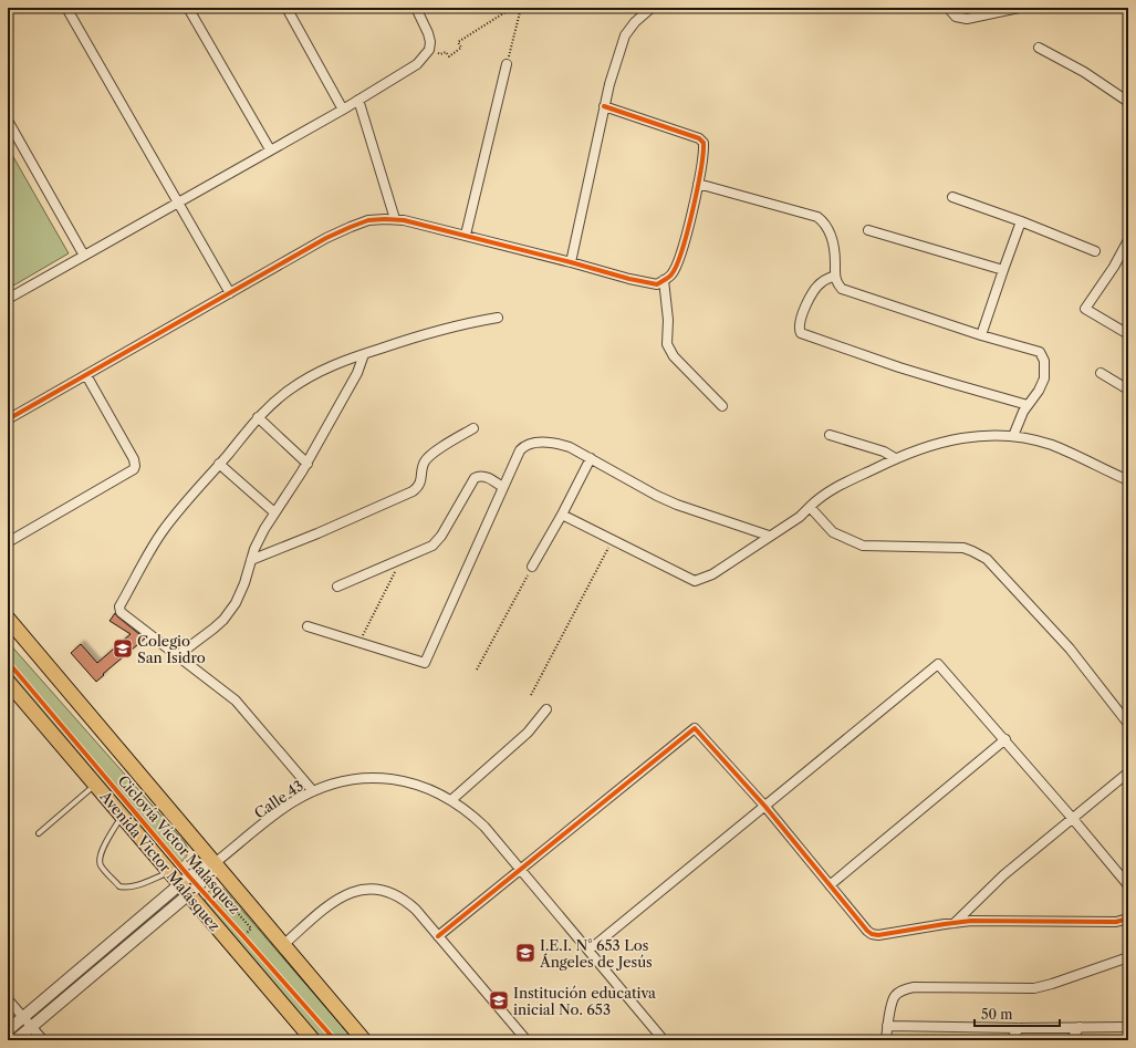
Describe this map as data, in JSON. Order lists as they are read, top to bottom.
{
  "streets": {
    "main road": ["Avenida Victor Malásquez"],
    "street": ["Calle 43"],
    "cycle path": ["Ciclovía Víctor Malásquez"]
  },
  "places": {
    "school or university": ["Colegio San Isidro", "I.E.I. N° 653 Los Ángeles de Jesús", "Institución educativa inicial No. 653"]
  },
  "scale_bar": "50 m"
}
